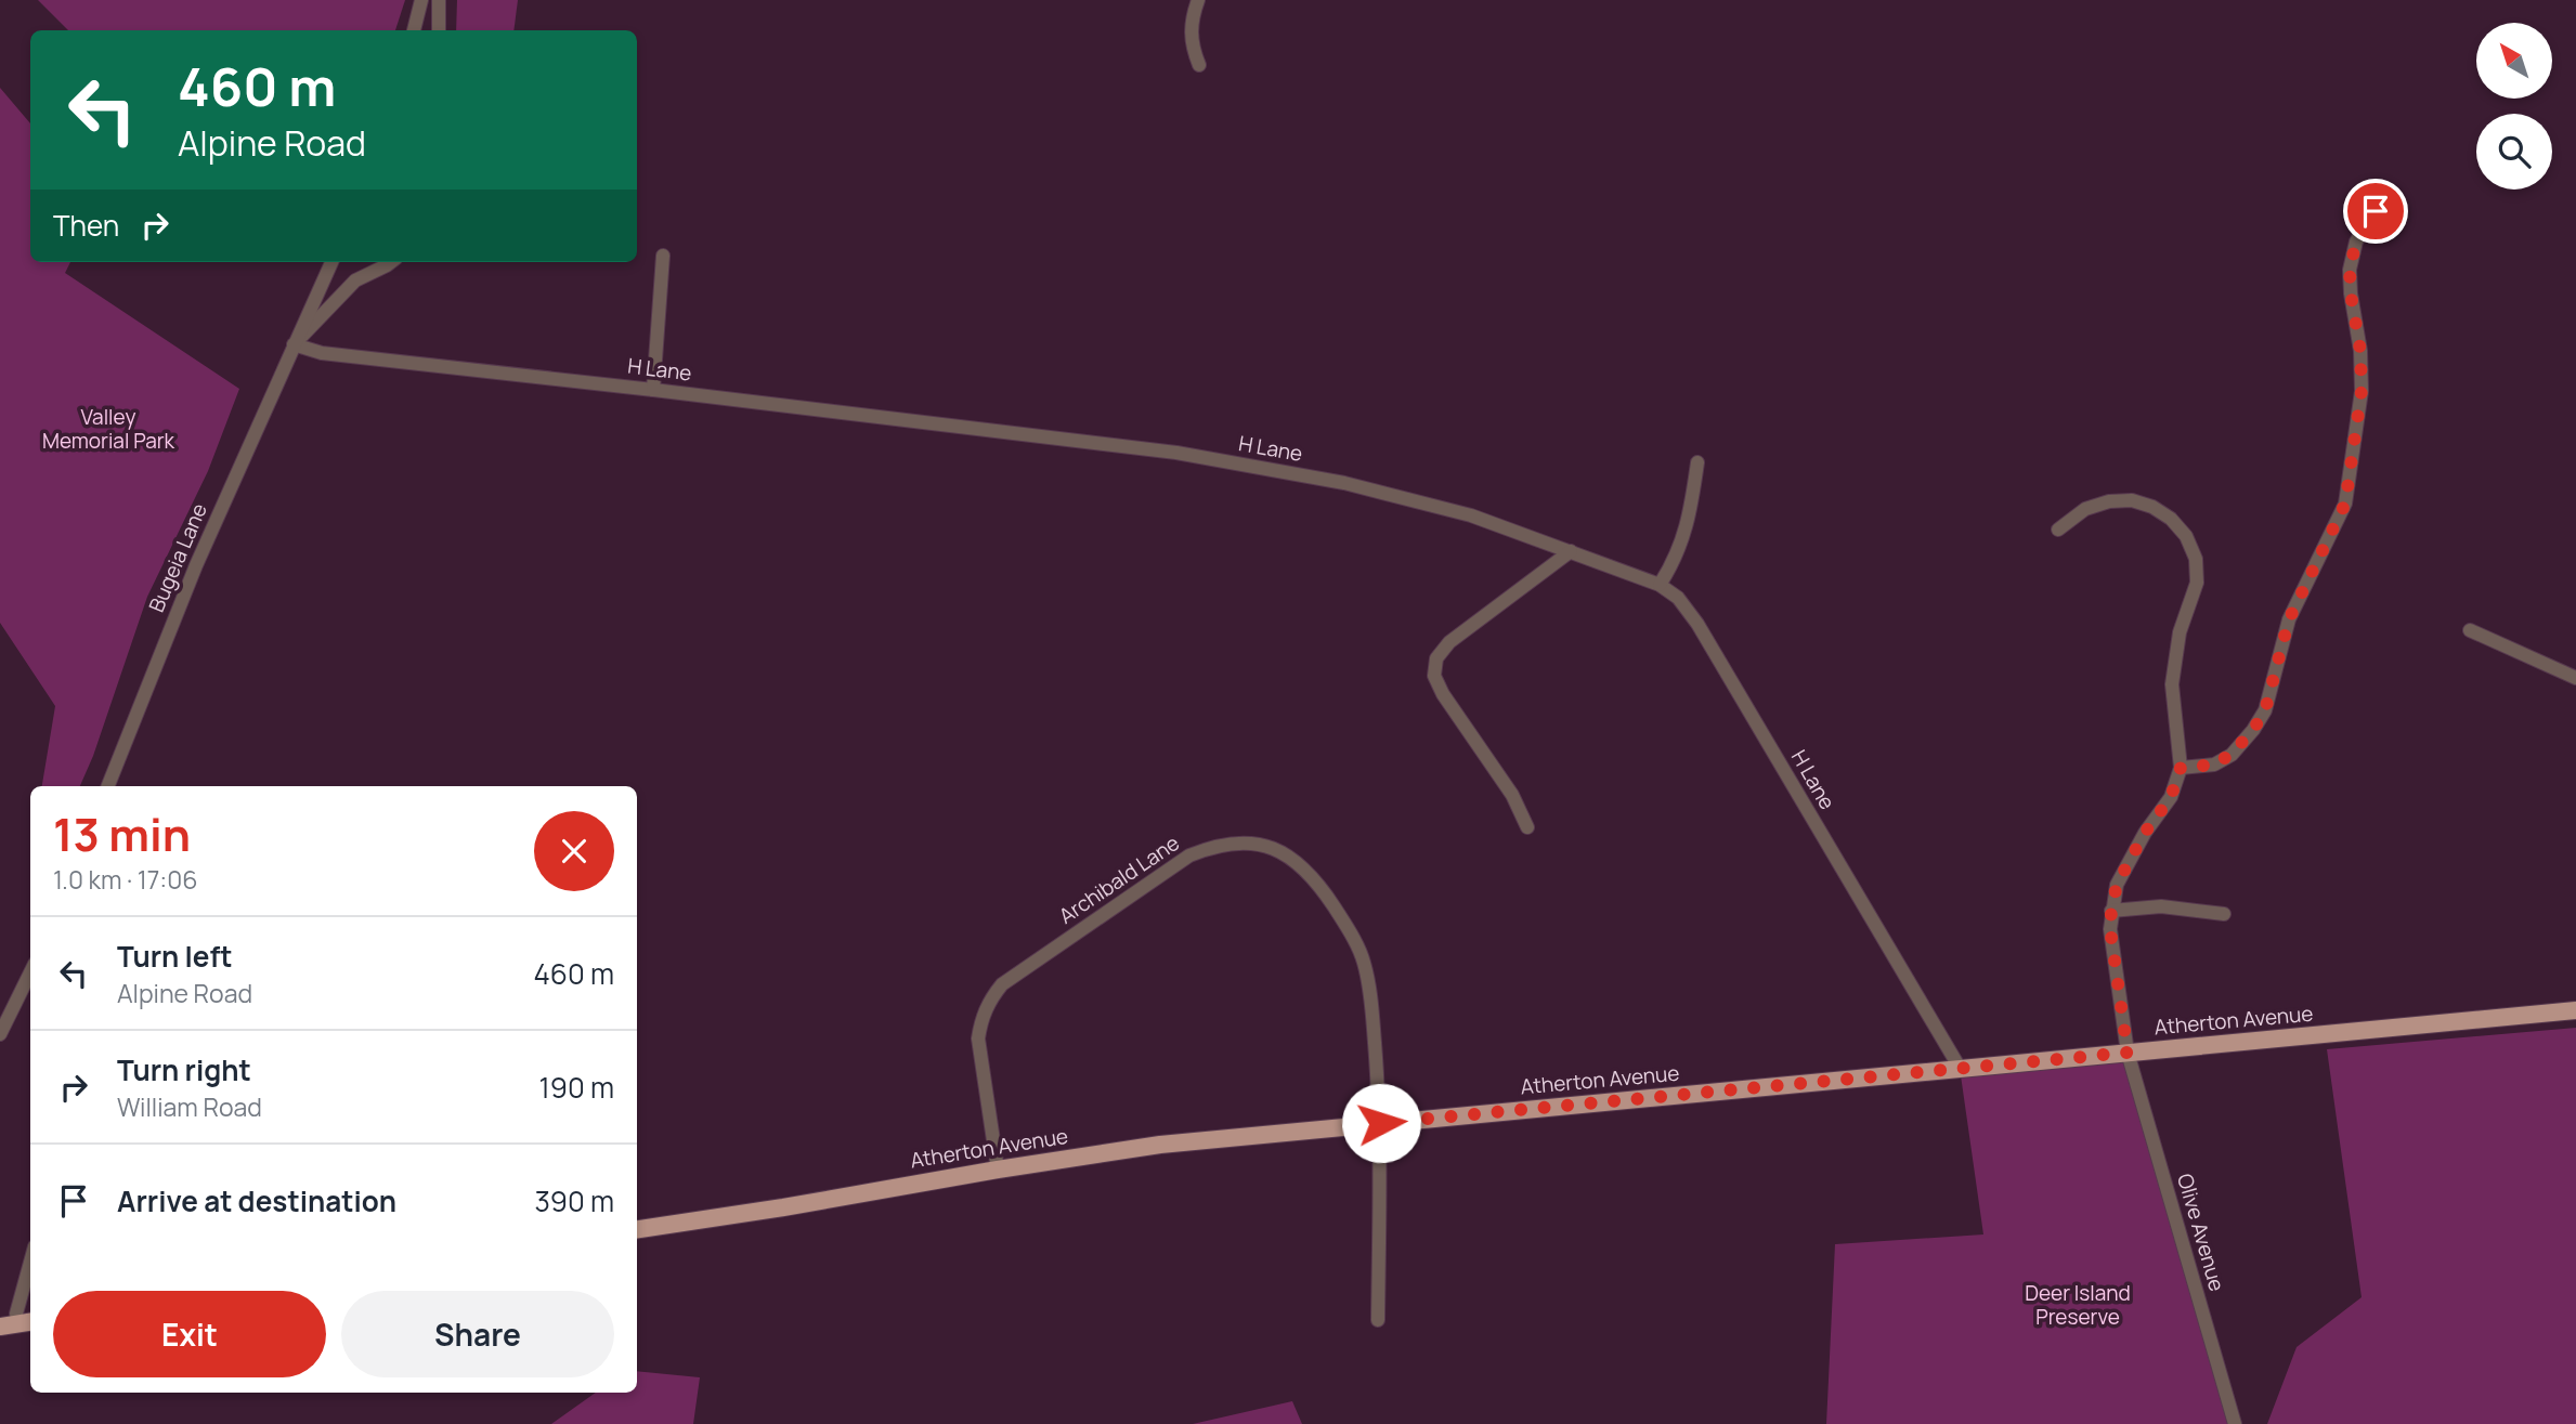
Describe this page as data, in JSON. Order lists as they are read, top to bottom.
{
  "streets": {
    "main road": ["Atherton Avenue"],
    "street": [
      "H Lane",
      "Bugeia Lane",
      "Archibald Lane",
      "Olive Avenue"
    ]
  },
  "crossings": [
    ["H Lane", "Bugeia Lane"],
    ["H Lane", "Atherton Avenue"],
    ["Archibald Lane", "Atherton Avenue"],
    ["Atherton Avenue", "Olive Avenue"]
  ],
  "parks": ["Valley Memorial Park", "Deer Island Preserve"],
  "north": "top left",
  "page": {
    "turn": ["460 m", "Alpine Road"],
    "then": "Then",
    "heading": ["13 min", "1.0 km · 17:06"],
    "list": [
      {
        "name": "Turn left",
        "note": "Alpine Road",
        "value": "460 m"
      },
      {
        "name": "Turn right",
        "note": "William Road",
        "value": "190 m"
      },
      {
        "name": "Arrive at destination",
        "value": "390 m"
      }
    ],
    "buttons": ["Exit", "Share"]
  }
}
